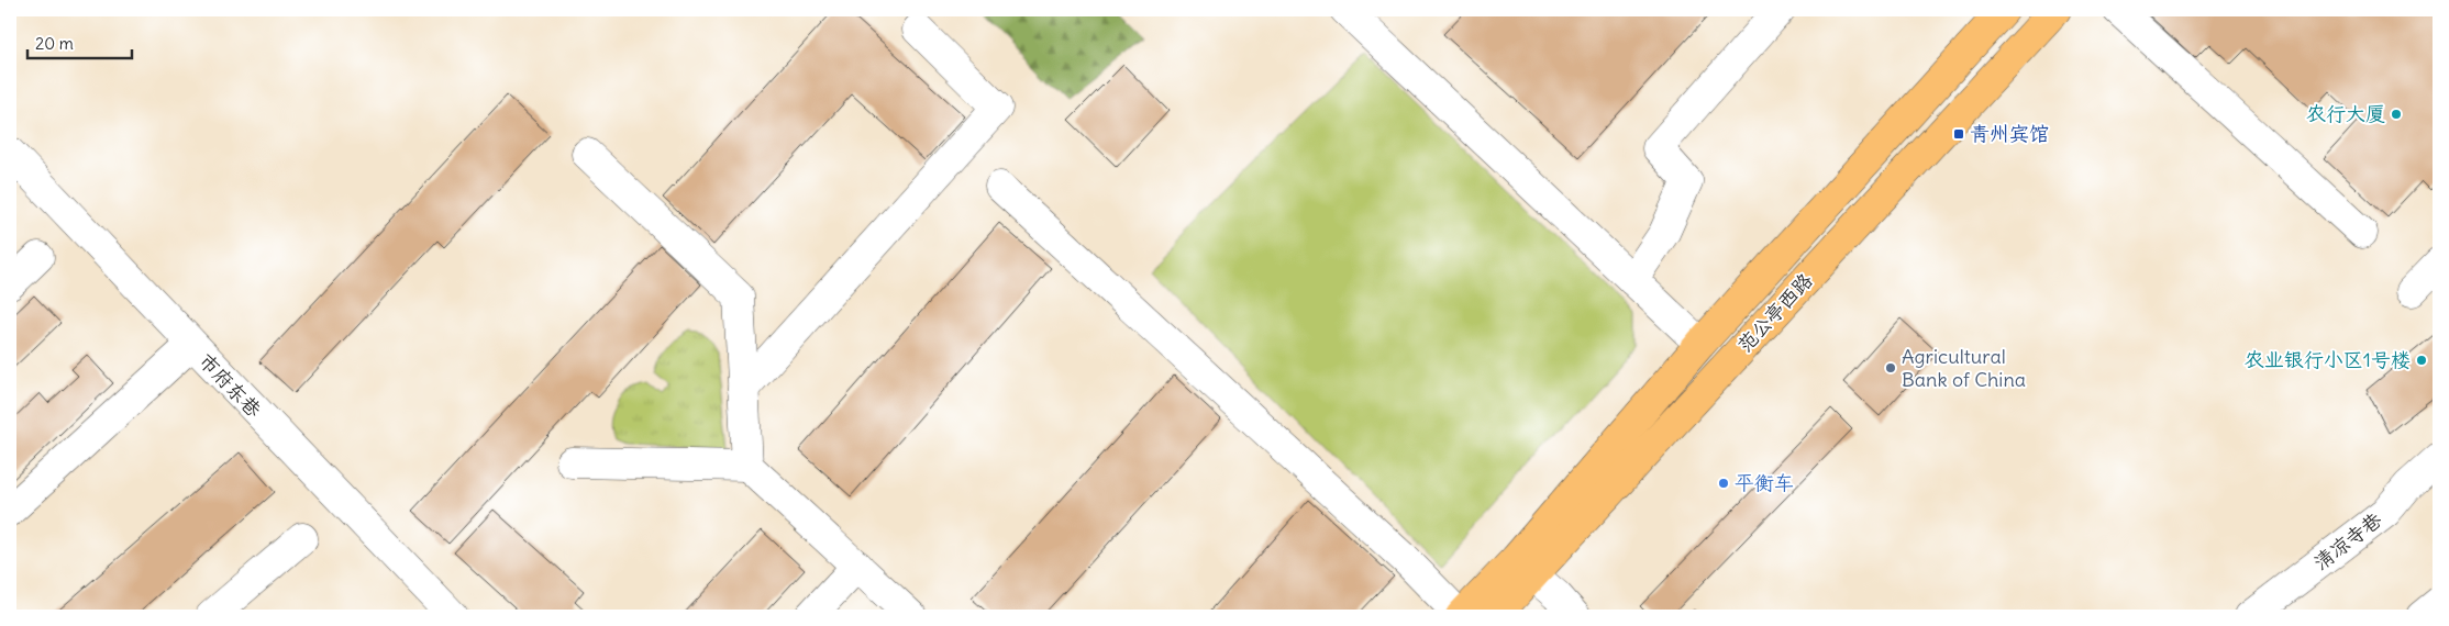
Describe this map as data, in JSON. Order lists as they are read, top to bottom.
{
  "streets": {
    "main road": ["范公亭西路"],
    "street": ["市府东巷", "清凉寺巷"]
  },
  "places": {
    "other": [
      "农行大厦",
      "农业银行小区1号楼",
      "Agricultural Bank of China",
      "平衡车"
    ],
    "transit": ["青州宾馆"]
  },
  "scale_bar": "20 m"
}
